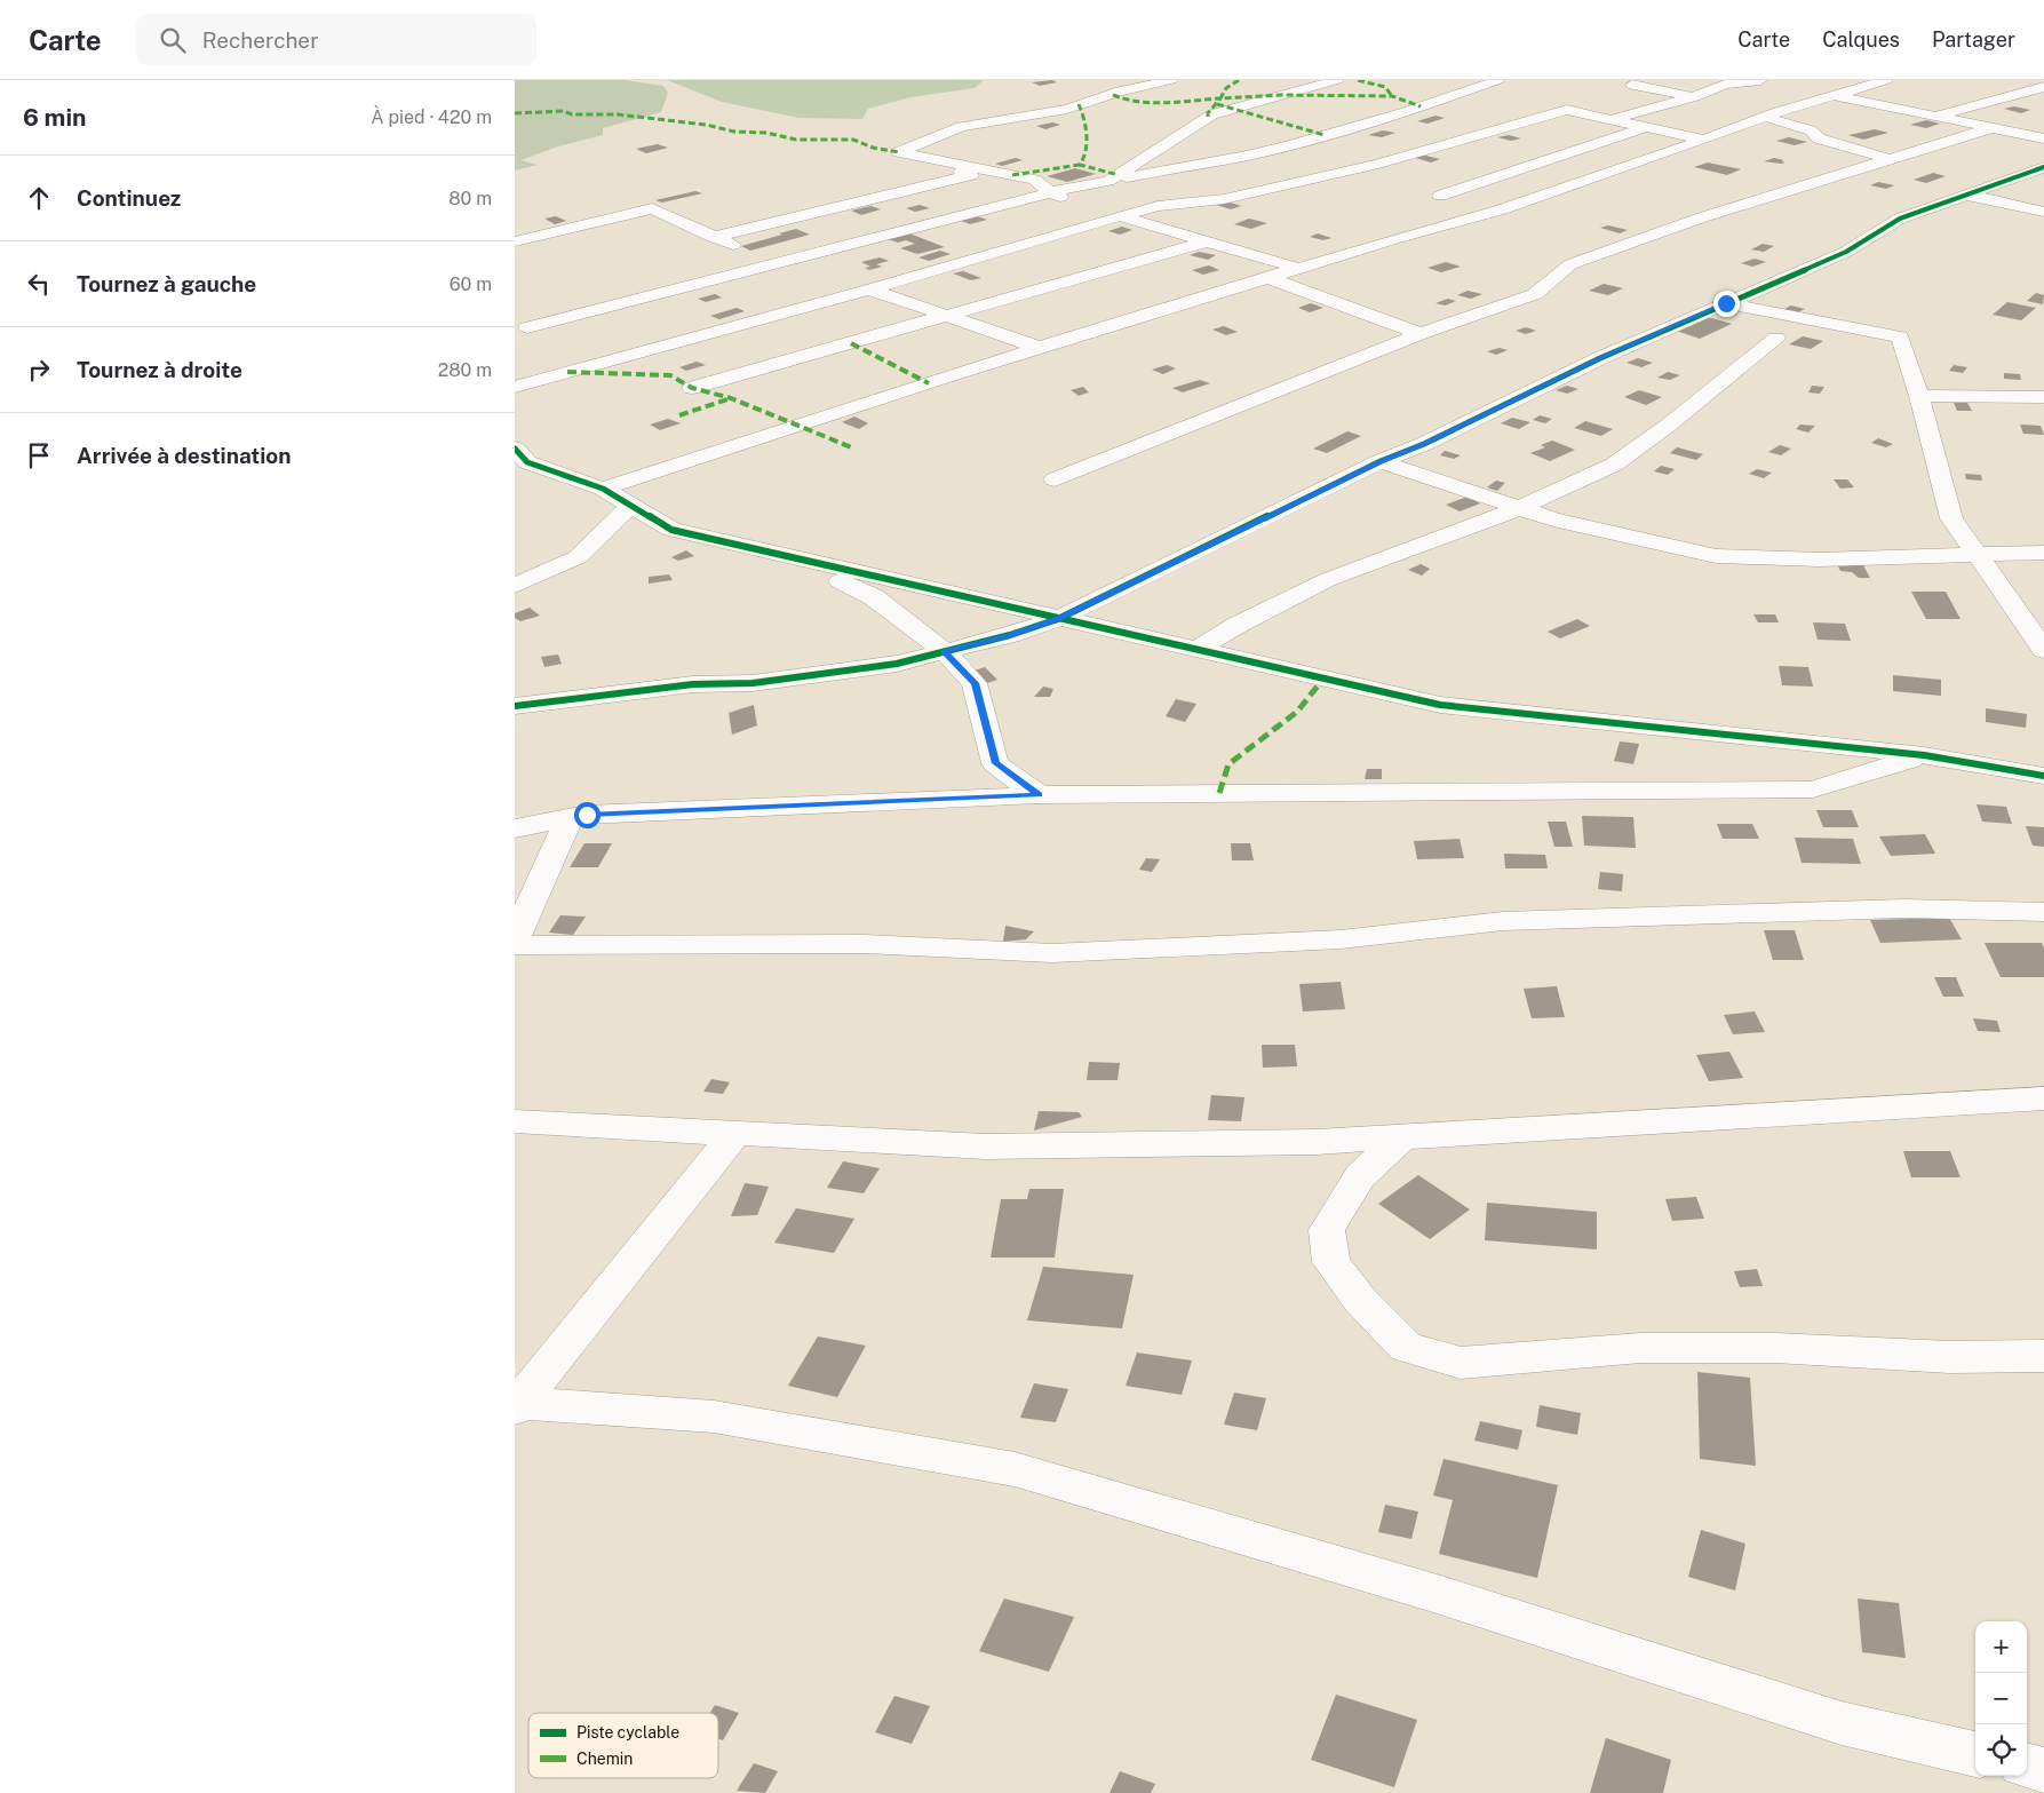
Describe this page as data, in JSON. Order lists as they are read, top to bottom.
{
  "legend": ["Piste cyclable", "Chemin"],
  "page": {
    "header": "Carte",
    "search": "Rechercher",
    "nav": ["Carte", "Calques", "Partager"],
    "heading": ["6 min", "À pied · 420 m"],
    "list": [
      ["Continuez", "80 m"],
      ["Tournez à gauche", "60 m"],
      ["Tournez à droite", "280 m"],
      "Arrivée à destination"
    ],
    "map_buttons": ["+", "−"]
  }
}
